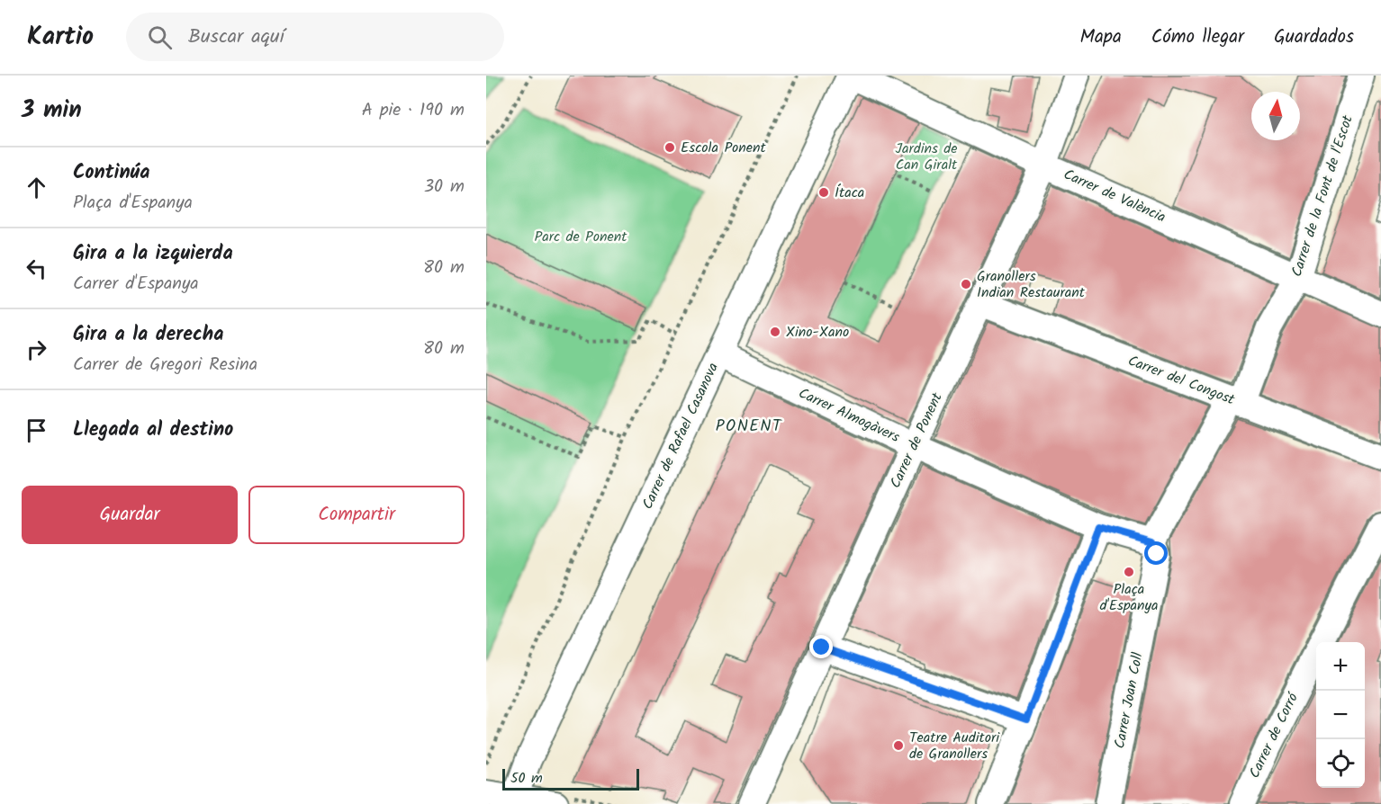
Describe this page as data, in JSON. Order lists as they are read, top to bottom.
{
  "streets": {
    "street": [
      "Carrer de València",
      "Carrer de la Font de l'Escot",
      "Carrer del Congost",
      "Carrer Almogàvers",
      "Carrer de Rafael Casanova",
      "Carrer de Ponent",
      "Carrer Joan Coll",
      "Carrer de Corró"
    ]
  },
  "crossings": [
    ["Carrer de València", "Carrer de la Font de l'Escot"],
    ["Carrer de València", "Carrer de Rafael Casanova"],
    ["Carrer de València", "Carrer de Ponent"],
    ["Carrer de la Font de l'Escot", "Carrer del Congost"],
    ["Carrer de la Font de l'Escot", "Carrer Joan Coll"],
    ["Carrer del Congost", "Carrer de Ponent"],
    ["Carrer Almogàvers", "Carrer de Rafael Casanova"],
    ["Carrer Almogàvers", "Carrer de Ponent"]
  ],
  "districts": ["PONENT"],
  "parks": ["Jardins de Can Giralt", "Parc de Ponent"],
  "places": [
    "Escola Ponent",
    "Ítaca",
    "Granollers Indian Restaurant",
    "Xino-Xano",
    "Plaça d'Espanya",
    "Teatre Auditori de Granollers"
  ],
  "scale_bar": "50 m",
  "north": "top",
  "page": {
    "header": "Kartio",
    "search": "Buscar aquí",
    "nav": ["Mapa", "Cómo llegar", "Guardados"],
    "heading": ["3 min", "A pie · 190 m"],
    "list": [
      ["Continúa", "Plaça d'Espanya", "30 m"],
      ["Gira a la izquierda", "Carrer d'Espanya", "80 m"],
      ["Gira a la derecha", "Carrer de Gregori Resina", "80 m"],
      "Llegada al destino"
    ],
    "buttons": ["Guardar", "Compartir"],
    "map_buttons": ["+", "−"],
    "scale": "50 m"
  }
}
